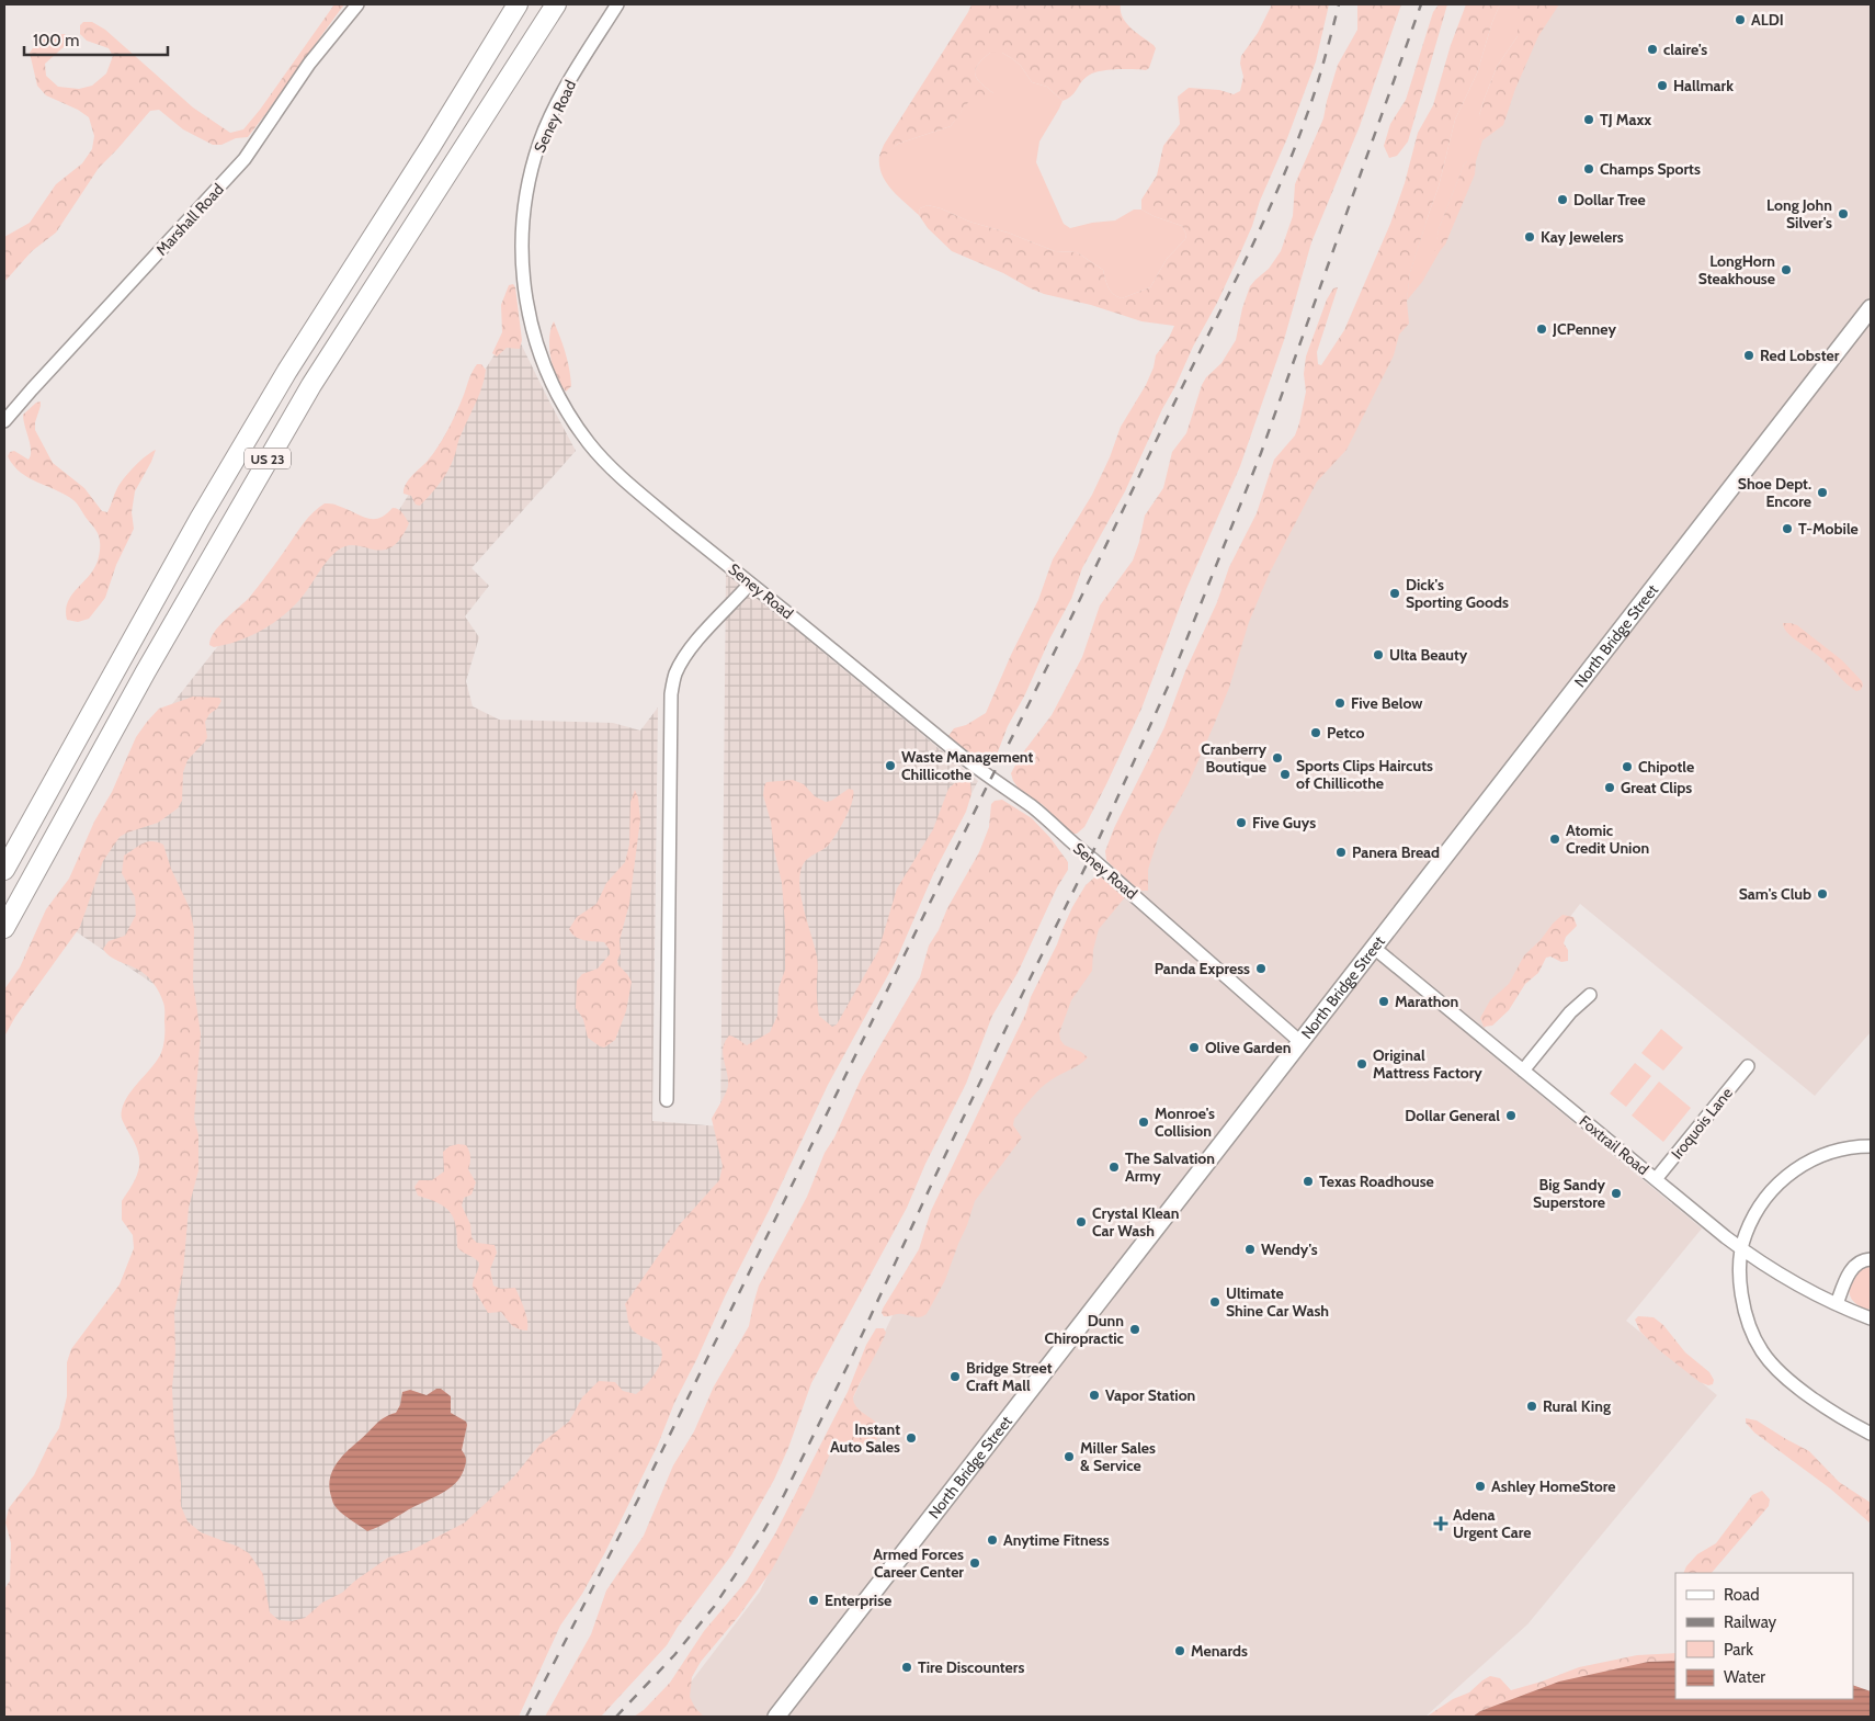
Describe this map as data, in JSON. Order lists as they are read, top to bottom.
{
  "streets": {
    "highway": ["US 23"],
    "main road": ["North Bridge Street"],
    "street": [
      "Seney Road",
      "Marshall Road",
      "Iroquois Lane",
      "Foxtrail Road"
    ]
  },
  "crossings": [
    ["Seney Road", "North Bridge Street"],
    ["North Bridge Street", "Foxtrail Road"],
    ["Iroquois Lane", "Foxtrail Road"]
  ],
  "places": {
    "other": [
      "ALDI",
      "claire's",
      "Hallmark",
      "TJ Maxx",
      "Champs Sports",
      "Dollar Tree",
      "Long John Silver's",
      "Kay Jewelers",
      "LongHorn Steakhouse",
      "JCPenney",
      "Red Lobster",
      "Shoe Dept. Encore",
      "T-Mobile",
      "Dick's Sporting Goods",
      "Ulta Beauty",
      "Five Below",
      "Petco",
      "Cranberry Boutique",
      "Waste Management Chillicothe",
      "Chipotle",
      "Sports Clips Haircuts of Chillicothe",
      "Great Clips",
      "Five Guys",
      "Atomic Credit Union",
      "Panera Bread",
      "Sam's Club",
      "Panda Express",
      "Marathon",
      "Olive Garden",
      "Original Mattress Factory",
      "Dollar General",
      "Monroe's Collision",
      "The Salvation Army",
      "Texas Roadhouse",
      "Big Sandy Superstore",
      "Crystal Klean Car Wash",
      "Wendy's",
      "Ultimate Shine Car Wash",
      "Dunn Chiropractic",
      "Bridge Street Craft Mall",
      "Vapor Station",
      "Rural King",
      "Instant Auto Sales",
      "Miller Sales & Service",
      "Ashley HomeStore",
      "Anytime Fitness",
      "Armed Forces Career Center",
      "Enterprise",
      "Menards",
      "Tire Discounters"
    ],
    "health": ["Adena Urgent Care"]
  },
  "legend": [
    "Road",
    "Railway",
    "Park",
    "Water"
  ],
  "scale_bar": "100 m"
}
